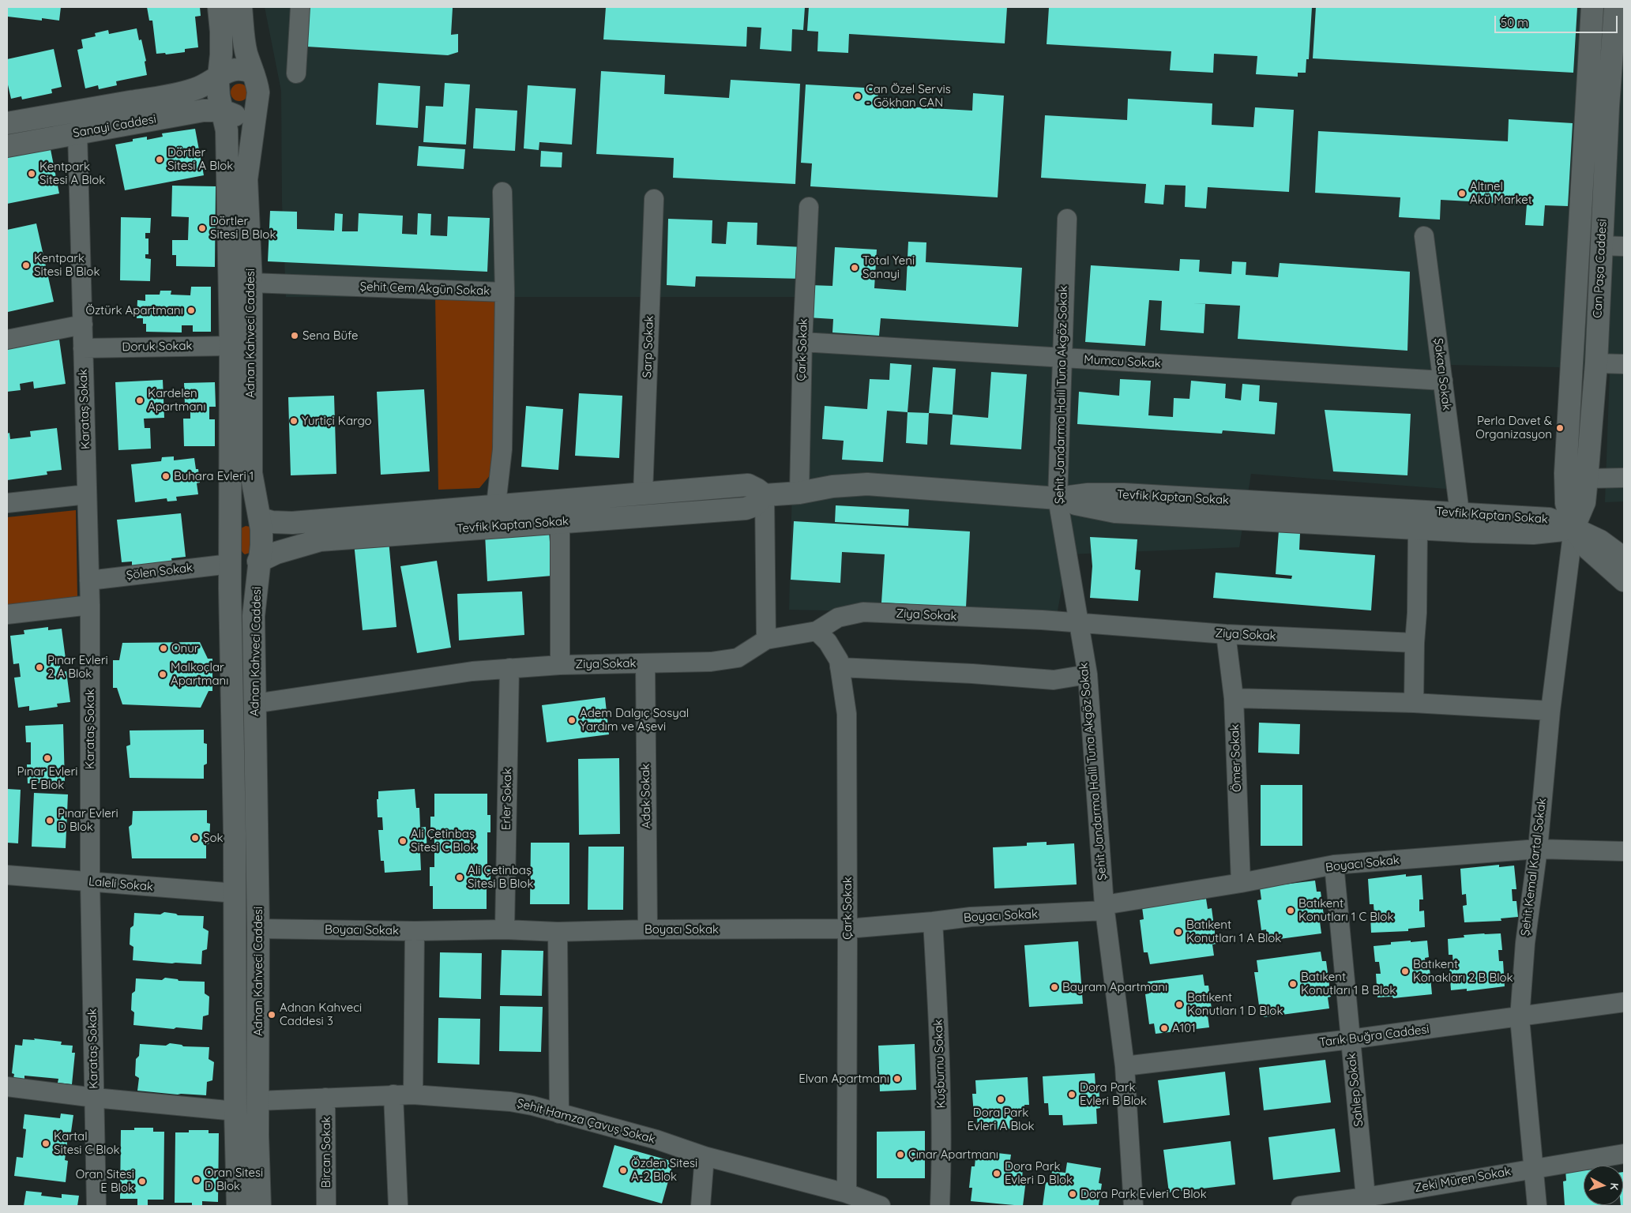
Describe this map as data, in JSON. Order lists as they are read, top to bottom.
{
  "streets": {
    "street": [
      "Sanayi Caddesi",
      "Can Paşa Caddesi",
      "Şehit Cem Akgün Sokak",
      "Adnan Kahveci Caddesi",
      "Doruk Sokak",
      "Sarp Sokak",
      "Çark Sokak",
      "Mumcu Sokak",
      "Şakacı Sokak",
      "Şehit Jandarma Halil Tuna Akgöz Sokak",
      "Karataş Sokak",
      "Tevfik Kaptan Sokak",
      "Şölen Sokak",
      "Ziya Sokak",
      "Ömer Sokak",
      "Adak Sokak",
      "Erler Sokak",
      "Boyacı Sokak",
      "Şehit Kemal Kartal Sokak",
      "Laleli Sokak",
      "Tarık Buğra Caddesi",
      "Kuşburnu Sokak",
      "Sahlep Sokak",
      "Şehit Hamza Çavuş Sokak",
      "Bircan Sokak",
      "Zeki Müren Sokak"
    ]
  },
  "crossings": [
    ["Sanayi Caddesi", "Adnan Kahveci Caddesi"],
    ["Sanayi Caddesi", "Karataş Sokak"],
    ["Can Paşa Caddesi", "Tevfik Kaptan Sokak"],
    ["Can Paşa Caddesi", "Şehit Kemal Kartal Sokak"],
    ["Şehit Cem Akgün Sokak", "Adnan Kahveci Caddesi"],
    ["Şehit Cem Akgün Sokak", "Tevfik Kaptan Sokak"],
    ["Adnan Kahveci Caddesi", "Doruk Sokak"],
    ["Adnan Kahveci Caddesi", "Tevfik Kaptan Sokak"],
    ["Adnan Kahveci Caddesi", "Şölen Sokak"],
    ["Adnan Kahveci Caddesi", "Ziya Sokak"],
    ["Adnan Kahveci Caddesi", "Boyacı Sokak"],
    ["Adnan Kahveci Caddesi", "Laleli Sokak"],
    ["Adnan Kahveci Caddesi", "Şehit Hamza Çavuş Sokak"],
    ["Doruk Sokak", "Karataş Sokak"],
    ["Sarp Sokak", "Tevfik Kaptan Sokak"],
    ["Çark Sokak", "Mumcu Sokak"],
    ["Çark Sokak", "Tevfik Kaptan Sokak"],
    ["Çark Sokak", "Ziya Sokak"],
    ["Çark Sokak", "Boyacı Sokak"],
    ["Çark Sokak", "Şehit Hamza Çavuş Sokak"],
    ["Mumcu Sokak", "Şakacı Sokak"],
    ["Mumcu Sokak", "Şehit Jandarma Halil Tuna Akgöz Sokak"],
    ["Şakacı Sokak", "Tevfik Kaptan Sokak"],
    ["Şehit Jandarma Halil Tuna Akgöz Sokak", "Tevfik Kaptan Sokak"],
    ["Şehit Jandarma Halil Tuna Akgöz Sokak", "Ziya Sokak"],
    ["Şehit Jandarma Halil Tuna Akgöz Sokak", "Boyacı Sokak"],
    ["Şehit Jandarma Halil Tuna Akgöz Sokak", "Tarık Buğra Caddesi"],
    ["Karataş Sokak", "Şölen Sokak"],
    ["Karataş Sokak", "Laleli Sokak"],
    ["Tevfik Kaptan Sokak", "Şölen Sokak"],
    ["Tevfik Kaptan Sokak", "Şehit Kemal Kartal Sokak"],
    ["Ziya Sokak", "Ömer Sokak"],
    ["Ziya Sokak", "Adak Sokak"],
    ["Ziya Sokak", "Erler Sokak"],
    ["Ömer Sokak", "Boyacı Sokak"],
    ["Adak Sokak", "Boyacı Sokak"],
    ["Erler Sokak", "Boyacı Sokak"],
    ["Boyacı Sokak", "Şehit Kemal Kartal Sokak"],
    ["Boyacı Sokak", "Kuşburnu Sokak"],
    ["Boyacı Sokak", "Sahlep Sokak"],
    ["Şehit Kemal Kartal Sokak", "Tarık Buğra Caddesi"],
    ["Şehit Kemal Kartal Sokak", "Zeki Müren Sokak"],
    ["Tarık Buğra Caddesi", "Sahlep Sokak"],
    ["Sahlep Sokak", "Zeki Müren Sokak"],
    ["Şehit Hamza Çavuş Sokak", "Bircan Sokak"]
  ],
  "places": [
    "Can Özel Servis - Gökhan CAN",
    "Dörtler Sitesi A Blok",
    "Kentpark Sitesi A Blok",
    "Altınel Akü Market",
    "Dörtler Sitesi B Blok",
    "Kentpark Sitesi B Blok",
    "Total Yeni Sanayi",
    "Öztürk Apartmanı",
    "Sena Büfe",
    "Kardelen Apartmanı",
    "Yurtiçi Kargo",
    "Perla Davet & Organizasyon",
    "Buhara Evleri 1",
    "Onur",
    "Pınar Evleri 2 A Blok",
    "Malkoçlar Apartmanı",
    "Adem Dalgıç Sosyal Yardım ve Aşevi",
    "Pınar Evleri E Blok",
    "Pınar Evleri D Blok",
    "Şok",
    "Ali Çetinbaş Sitesi C Blok",
    "Ali Çetinbaş Sitesi B Blok",
    "Batıkent Konutları 1 C Blok",
    "Batıkent Konutları 1 A Blok",
    "Batıkent Konakları 2 B Blok",
    "Batıkent Konutları 1 B Blok",
    "Bayram Apartmanı",
    "Batıkent Konutları 1 D Blok",
    "Adnan Kahveci Caddesi 3",
    "A101",
    "Elvan Apartmanı",
    "Dora Park Evleri B Blok",
    "Dora Park Evleri A Blok",
    "Kartal Sitesi C Blok",
    "Çınar Apartmanı",
    "Özden Sitesi A-2 Blok",
    "Dora Park Evleri D Blok",
    "Oran Sitesi D Blok",
    "Oran Sitesi E Blok",
    "Dora Park Evleri C Blok"
  ],
  "scale_bar": "50 m",
  "north": "right"
}
